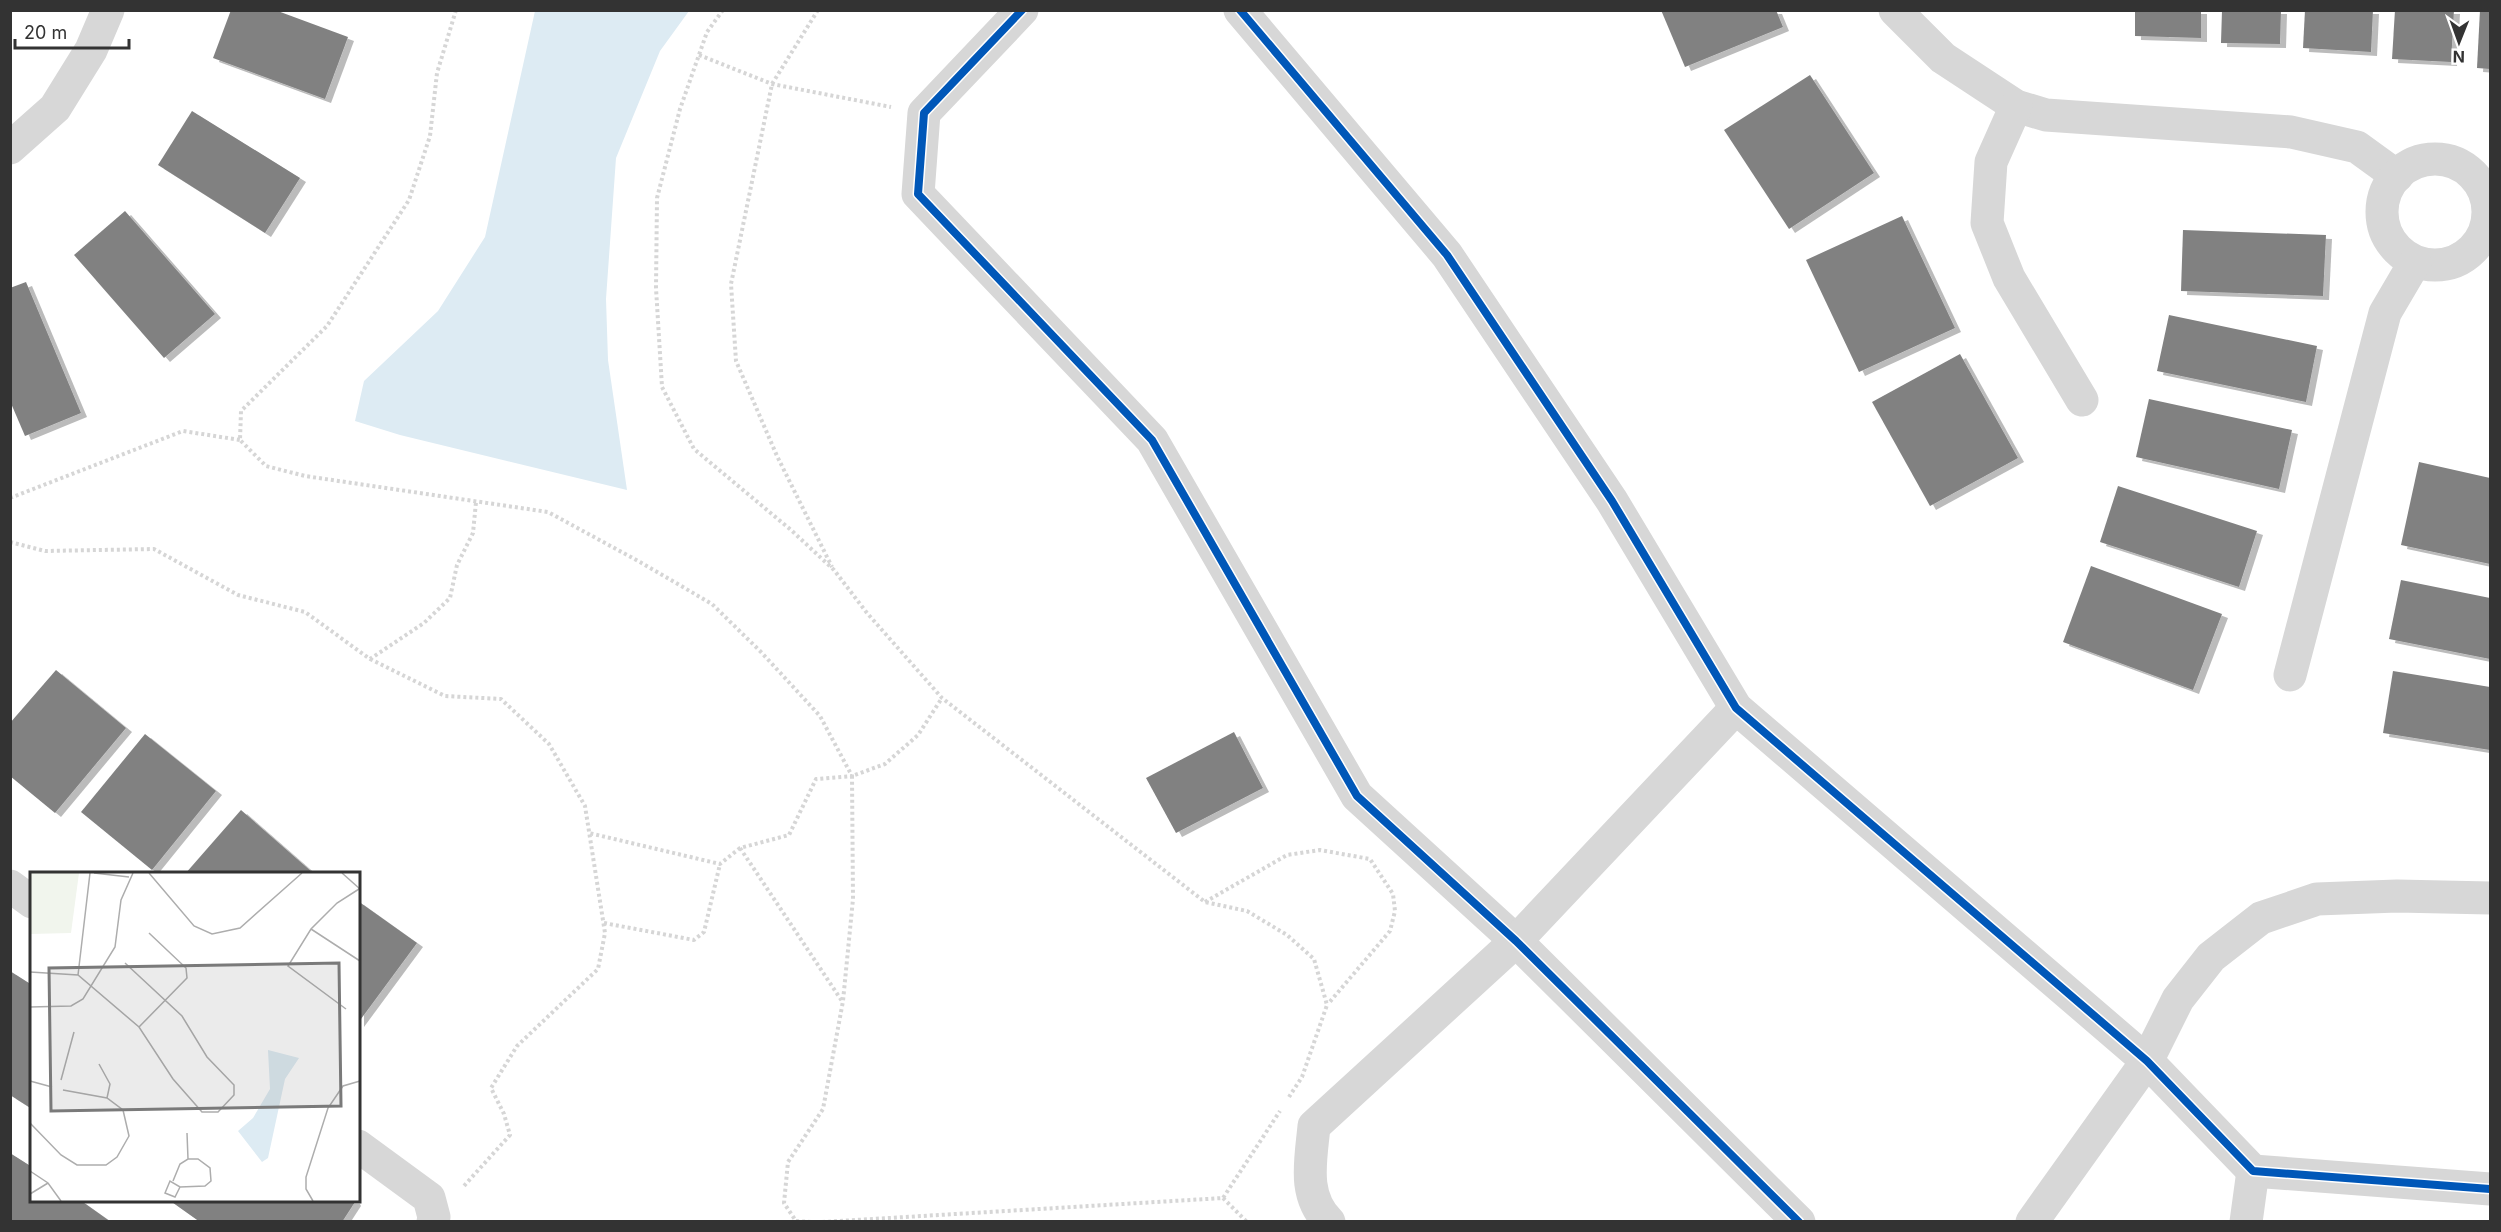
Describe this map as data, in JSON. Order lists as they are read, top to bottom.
{
  "scale_bar": "20 m",
  "north": "bottom"
}
